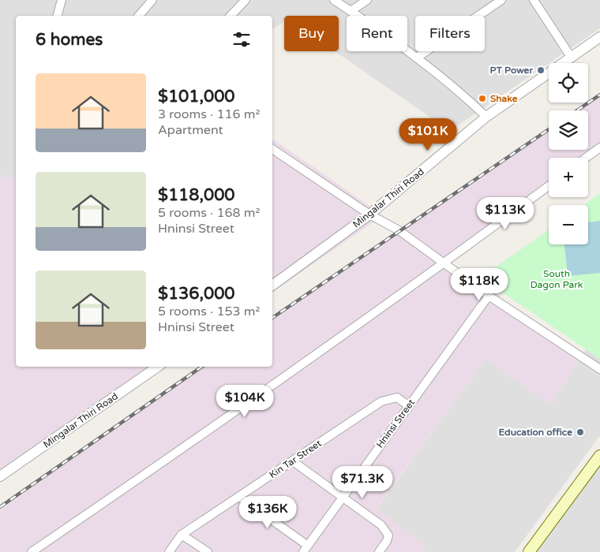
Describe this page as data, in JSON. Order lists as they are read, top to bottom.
{
  "streets": {
    "street": ["Mingalar Thiri Road", "Hninsi Street", "Kin Tar Street"]
  },
  "crossings": [
    ["Hninsi Street", "Kin Tar Street"]
  ],
  "parks": ["South Dagon Park"],
  "places": ["PT Power", "Shake", "Education office"],
  "page": {
    "chip": ["Buy", "Rent", "Filters"],
    "heading": "6 homes",
    "map_buttons": ["+", "−"],
    "list": [
      {
        "name": "$101,000",
        "note": "3 rooms · 116 m² · Apartment"
      },
      {
        "name": "$118,000",
        "note": "5 rooms · 168 m² · Hninsi Street"
      },
      {
        "name": "$136,000",
        "note": "5 rooms · 153 m² · Hninsi Street"
      }
    ],
    "price": [
      "$101K",
      "$113K",
      "$118K",
      "$104K",
      "$71.3K",
      "$136K"
    ]
  }
}
